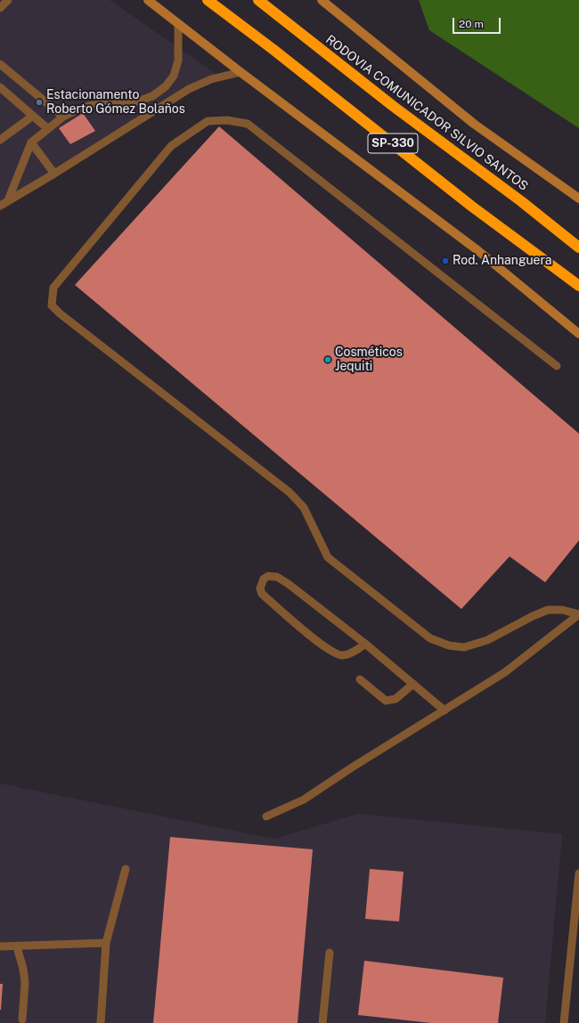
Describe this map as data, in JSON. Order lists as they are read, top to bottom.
{
  "streets": {
    "highway": ["RODOVIA COMUNICADOR SILVIO SANTOS", "SP-330"]
  },
  "places": ["Estacionamento Roberto Gómez Bolaños", "Rod. Anhanguera", "Cosméticos Jequiti"],
  "scale_bar": "20 m"
}
